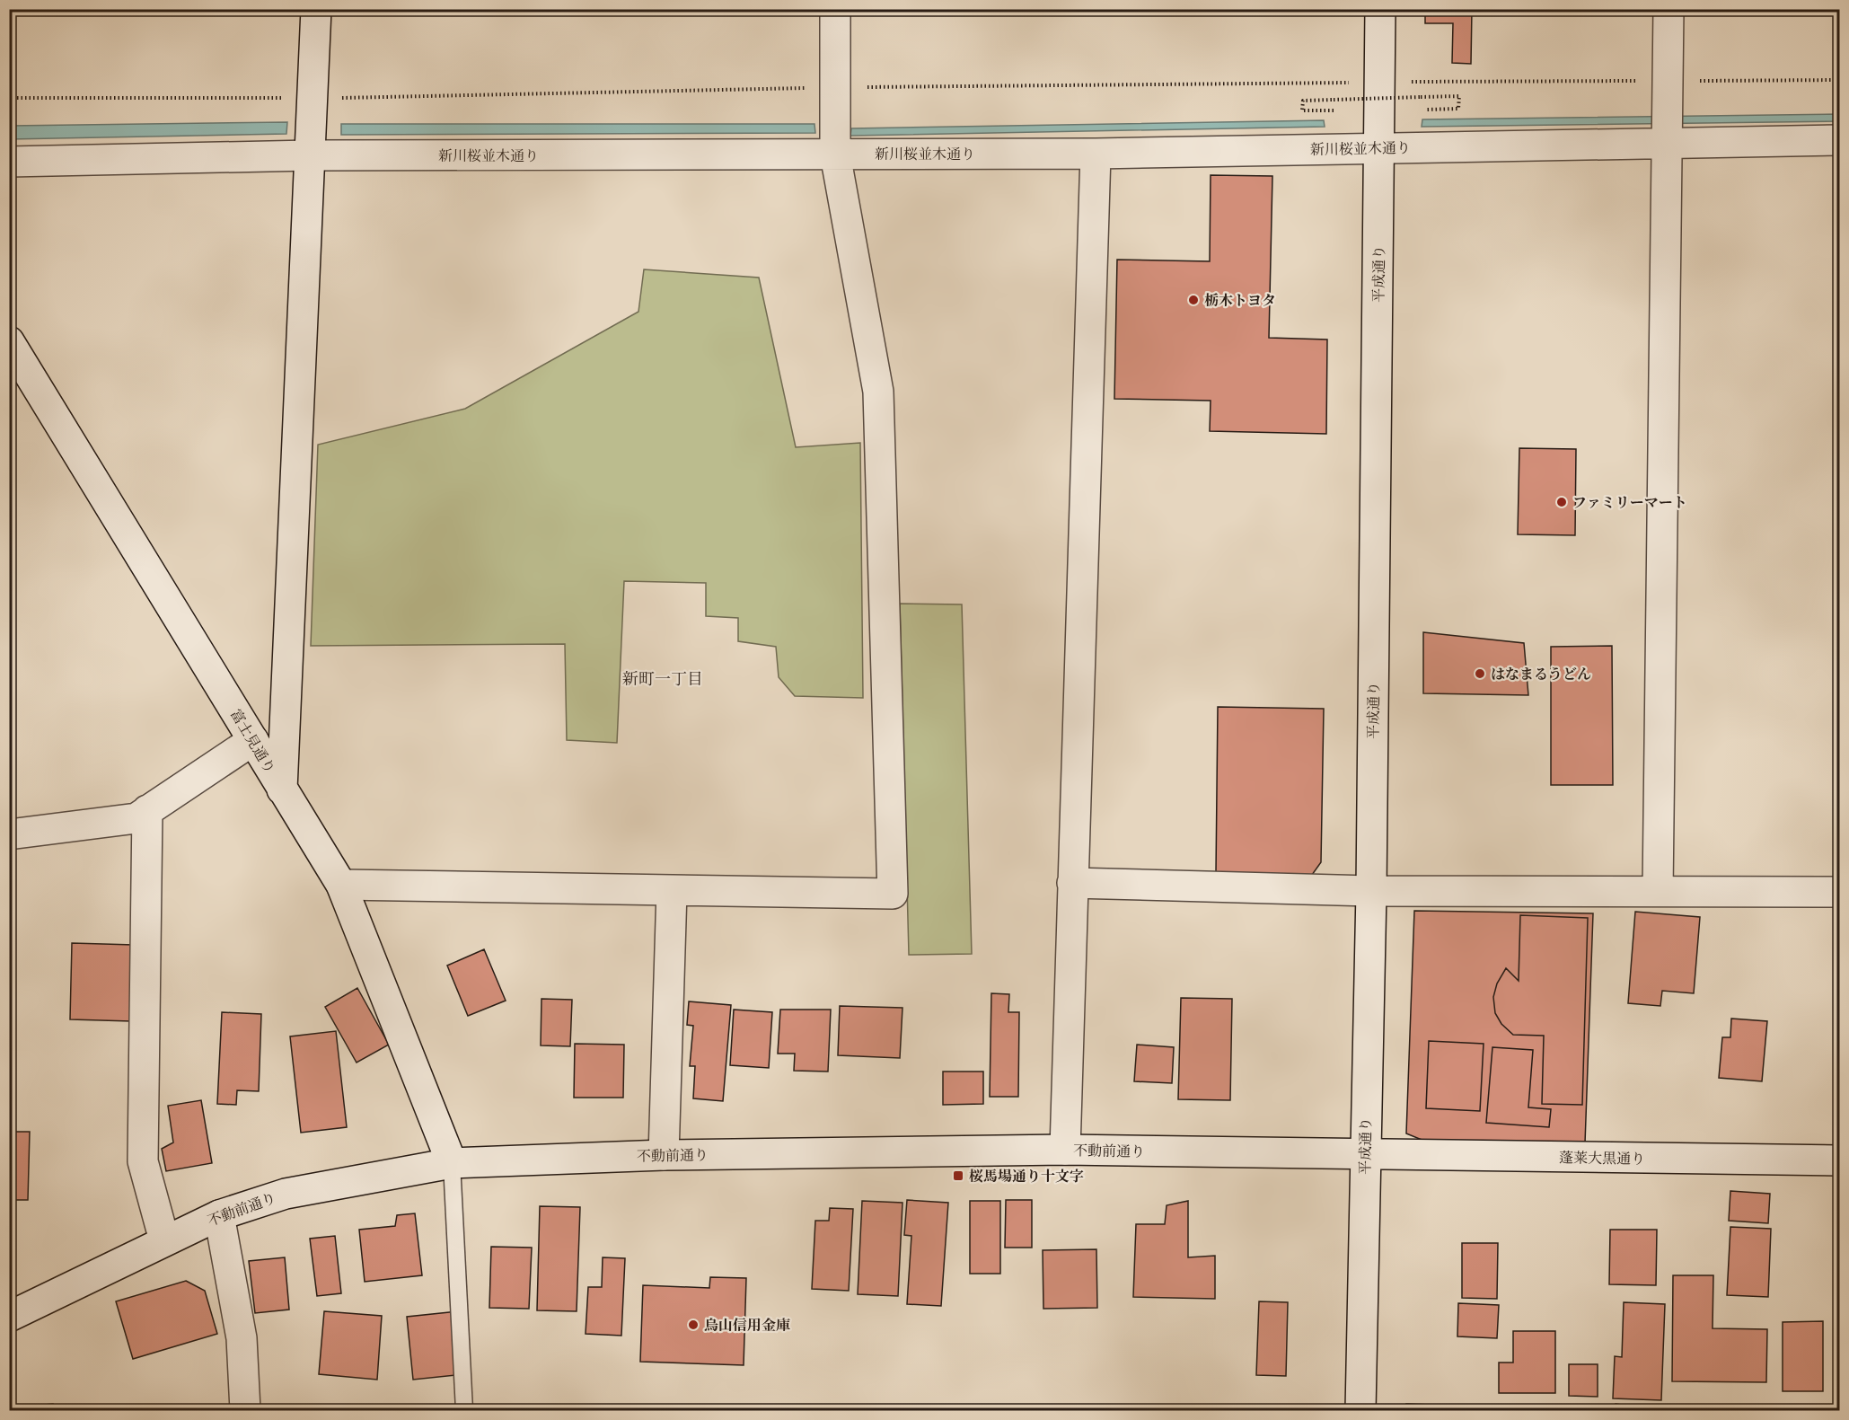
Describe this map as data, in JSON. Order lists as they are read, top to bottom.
{
  "streets": {
    "street": [
      "新川桜並木通り",
      "平成通り",
      "富士見通り",
      "不動前通り",
      "蓬莱大黒通り"
    ]
  },
  "crossings": [
    ["新川桜並木通り", "平成通り"],
    ["平成通り", "不動前通り"],
    ["平成通り", "蓬莱大黒通り"],
    ["富士見通り", "不動前通り"],
    ["不動前通り", "蓬莱大黒通り"]
  ],
  "districts": ["新町一丁目"],
  "places": {
    "other": [
      "栃木トヨタ",
      "ファミリーマート",
      "はなまるうどん",
      "烏山信用金庫"
    ],
    "transit": ["桜馬場通り十文字"]
  }
}
